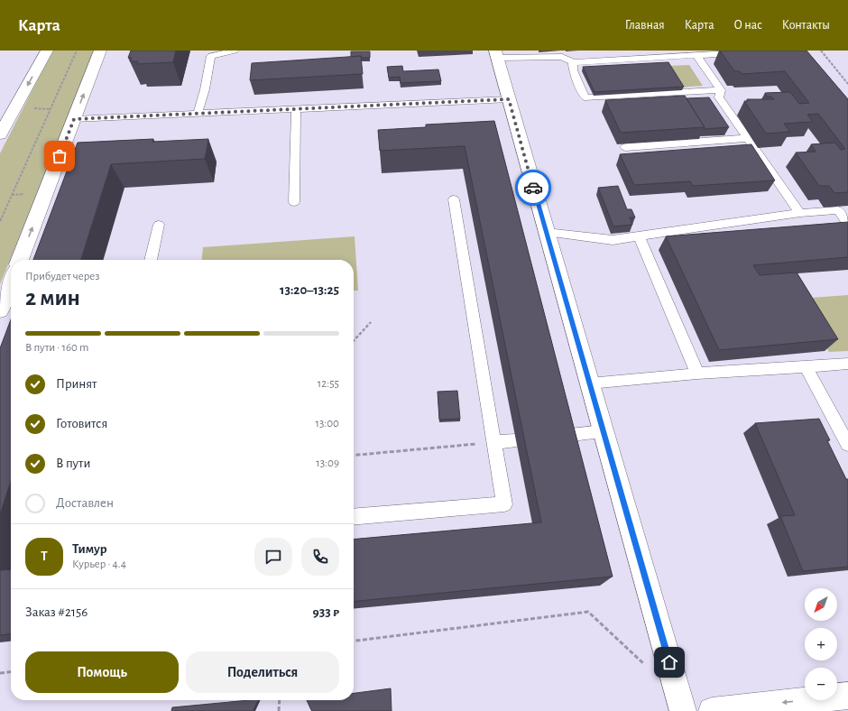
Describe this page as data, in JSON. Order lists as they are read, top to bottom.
{
  "north": "bottom left",
  "page": {
    "header": "Карта",
    "nav": [
      "Главная",
      "Карта",
      "О нас",
      "Контакты"
    ],
    "heading": ["2 мин", "Прибудет через", "13:20–13:25"],
    "panel": [
      "Тимур",
      "Курьер · 4.4",
      "Заказ #2156",
      "933 ₽"
    ],
    "bar": "В пути · 160 m",
    "list": [
      ["Принят", "12:55"],
      ["Готовится", "13:00"],
      ["В пути", "13:09"],
      "Доставлен"
    ],
    "round": "Т",
    "map_buttons": ["+", "−"],
    "buttons": ["Помощь", "Поделиться"]
  }
}
